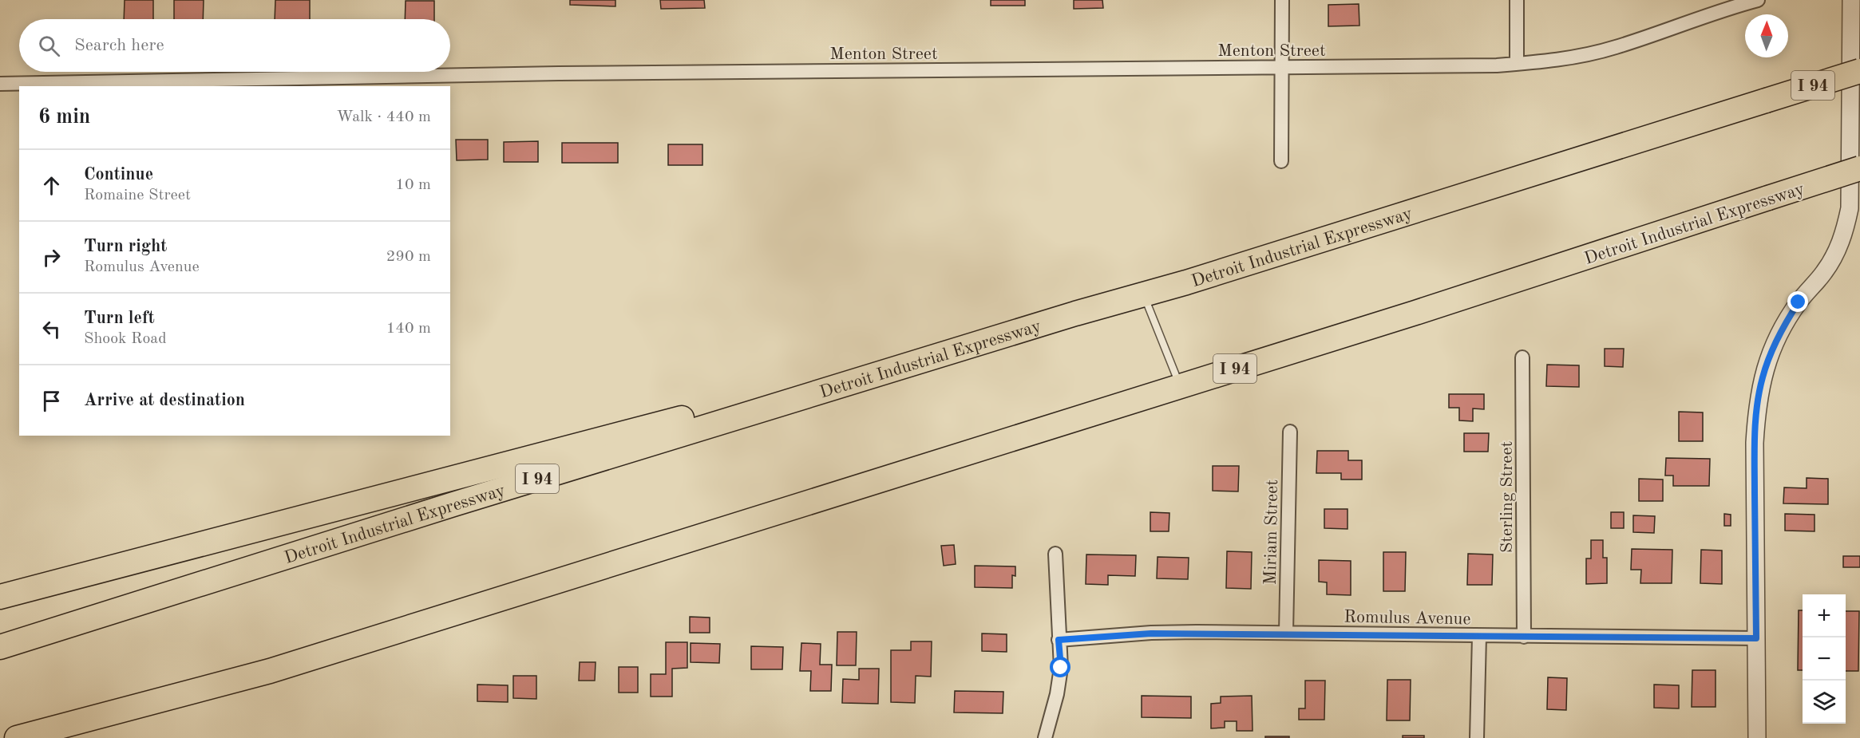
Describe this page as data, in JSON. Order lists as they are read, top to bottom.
{
  "streets": {
    "highway": ["I 94", "Detroit Industrial Expressway"],
    "street": [
      "Menton Street",
      "Sterling Street",
      "Miriam Street",
      "Romulus Avenue"
    ]
  },
  "crossings": [
    ["Sterling Street", "Romulus Avenue"],
    ["Miriam Street", "Romulus Avenue"]
  ],
  "north": "top",
  "page": {
    "search": "Search here",
    "heading": ["6 min", "Walk · 440 m"],
    "list": [
      ["Continue", "Romaine Street", "10 m"],
      ["Turn right", "Romulus Avenue", "290 m"],
      ["Turn left", "Shook Road", "140 m"],
      "Arrive at destination"
    ],
    "map_buttons": ["+", "−"]
  }
}
